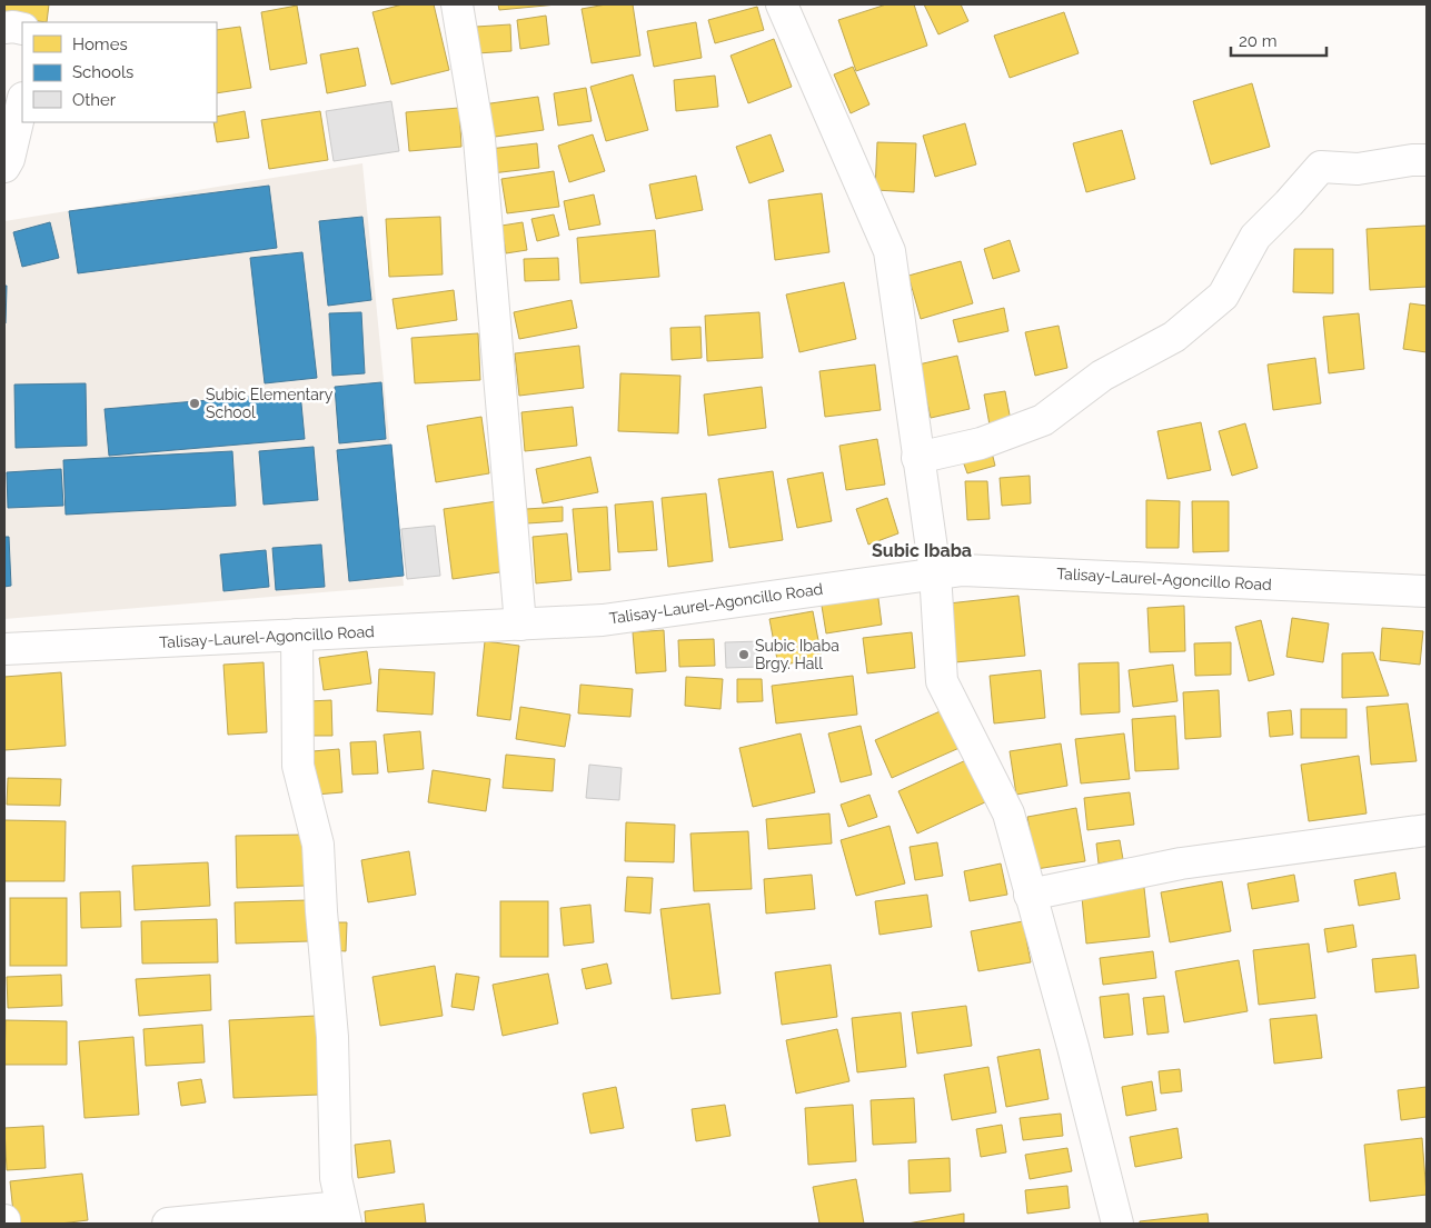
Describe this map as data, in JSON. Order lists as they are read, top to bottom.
{
  "streets": {
    "street": ["Talisay-Laurel-Agoncillo Road"]
  },
  "districts": ["Subic Ibaba"],
  "places": ["Subic Elementary School", "Subic Ibaba Brgy. Hall"],
  "legend": ["Homes", "Schools", "Other"],
  "scale_bar": "20 m"
}
